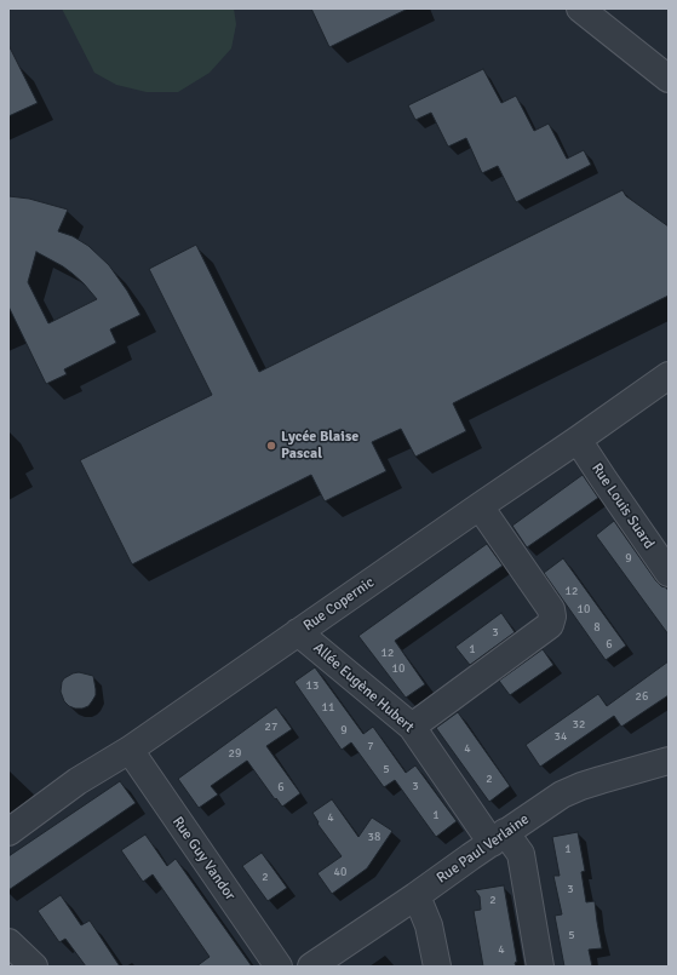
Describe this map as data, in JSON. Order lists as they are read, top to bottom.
{
  "streets": {
    "street": [
      "Rue Louis Suard",
      "Rue Copernic",
      "Allée Eugène Hubert",
      "Rue Paul Verlaine",
      "Rue Guy Vandor"
    ]
  },
  "crossings": [
    ["Rue Louis Suard", "Rue Copernic"],
    ["Rue Copernic", "Allée Eugène Hubert"],
    ["Rue Copernic", "Rue Guy Vandor"],
    ["Allée Eugène Hubert", "Rue Paul Verlaine"]
  ],
  "places": ["Lycée Blaise Pascal"],
  "house_numbers": [
    "9",
    "12",
    "10",
    "8",
    "3",
    "6",
    "1",
    "12",
    "10",
    "13",
    "26",
    "11",
    "32",
    "27",
    "9",
    "34",
    "7",
    "4",
    "29",
    "5",
    "2",
    "3",
    "6",
    "1",
    "4",
    "38",
    "1",
    "40",
    "2",
    "3",
    "2",
    "5",
    "4"
  ]
}
